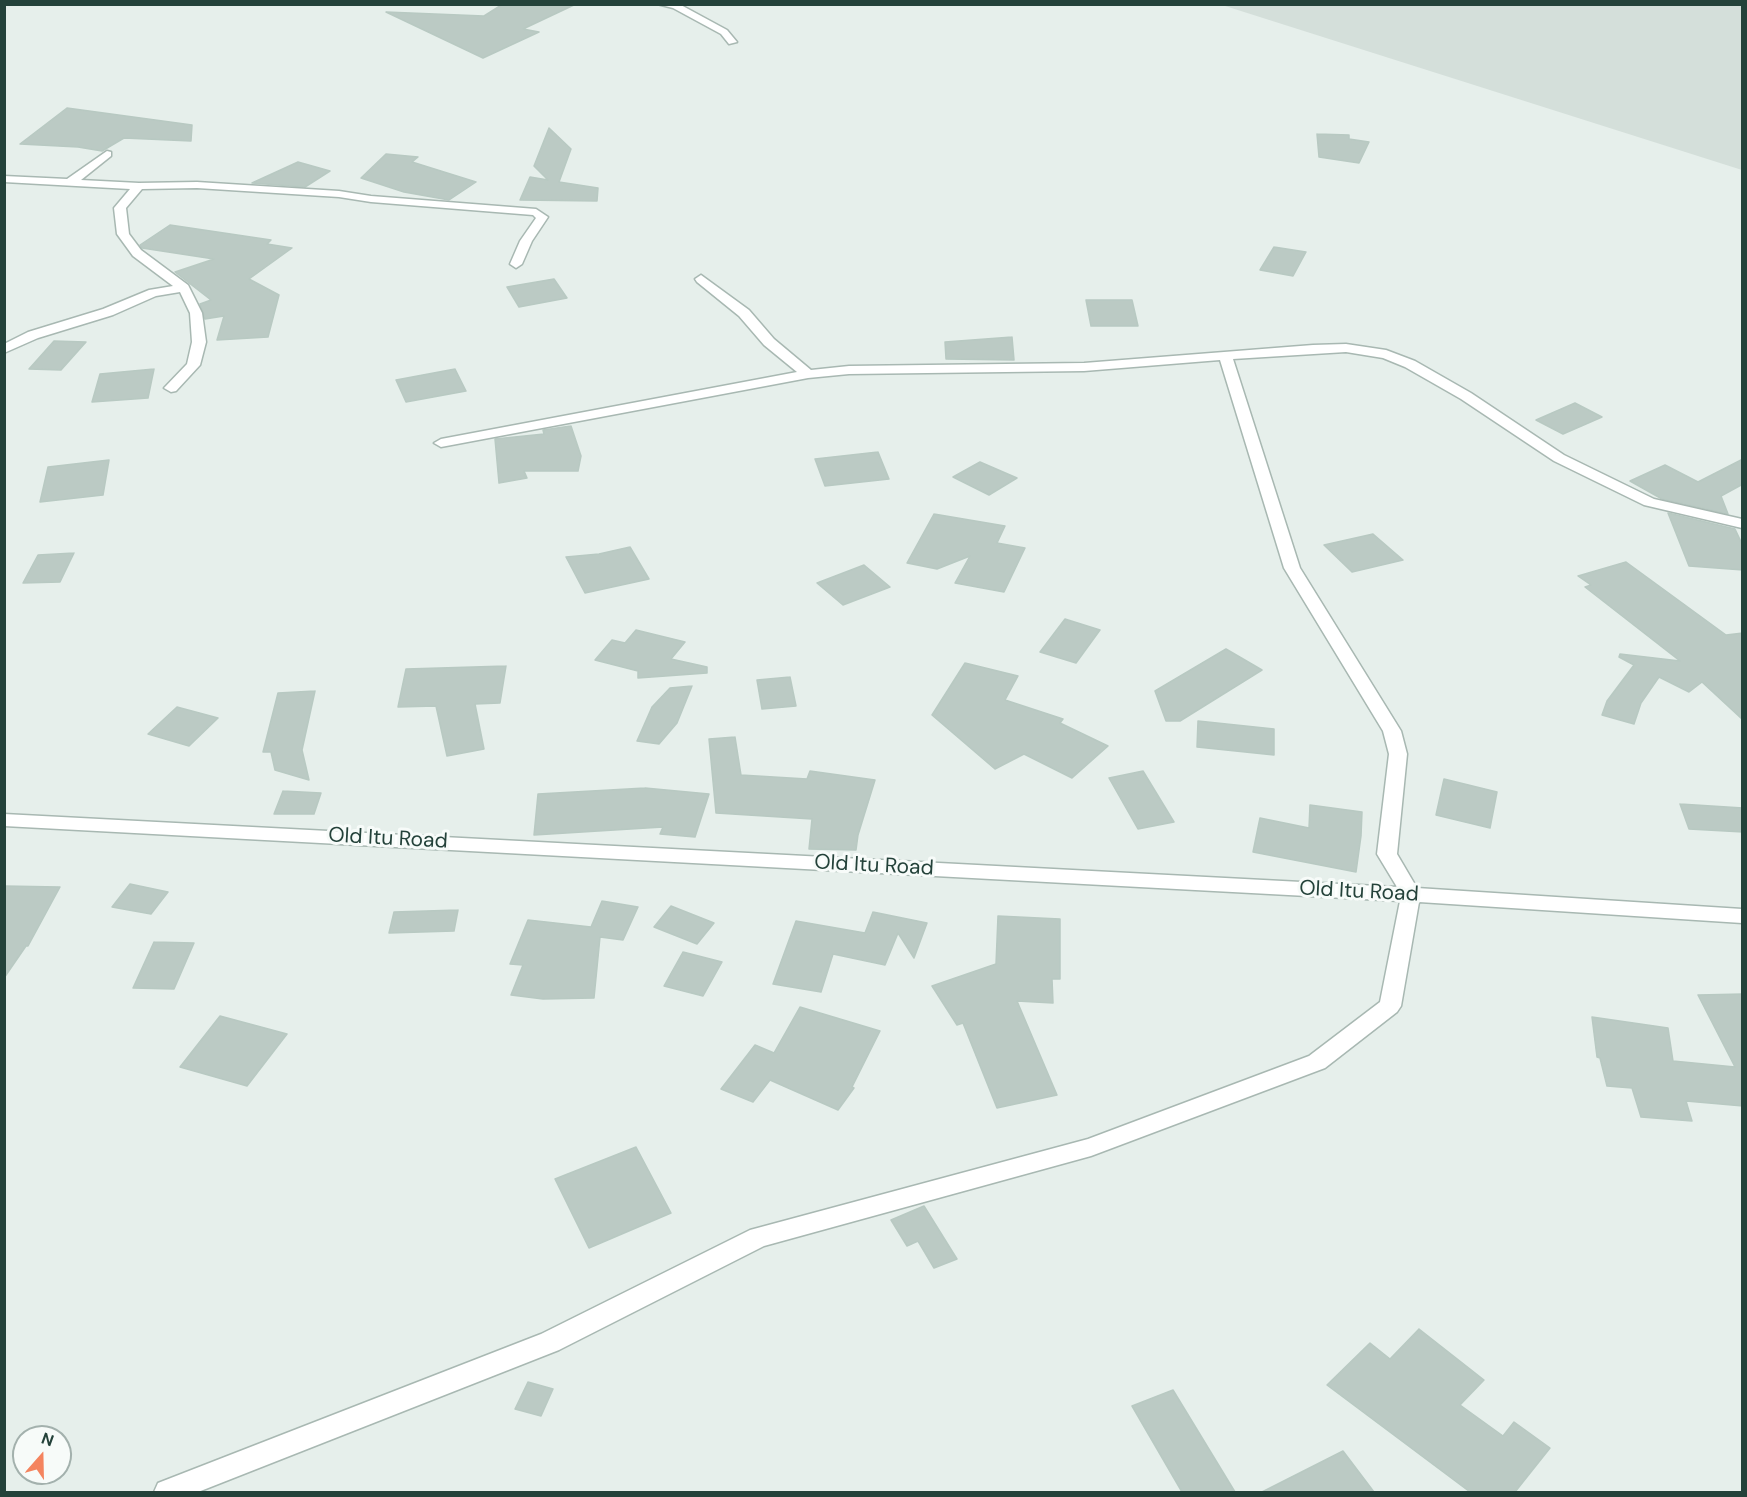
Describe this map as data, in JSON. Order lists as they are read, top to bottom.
{
  "streets": {
    "street": ["Old Itu Road"]
  },
  "north": "top"
}
